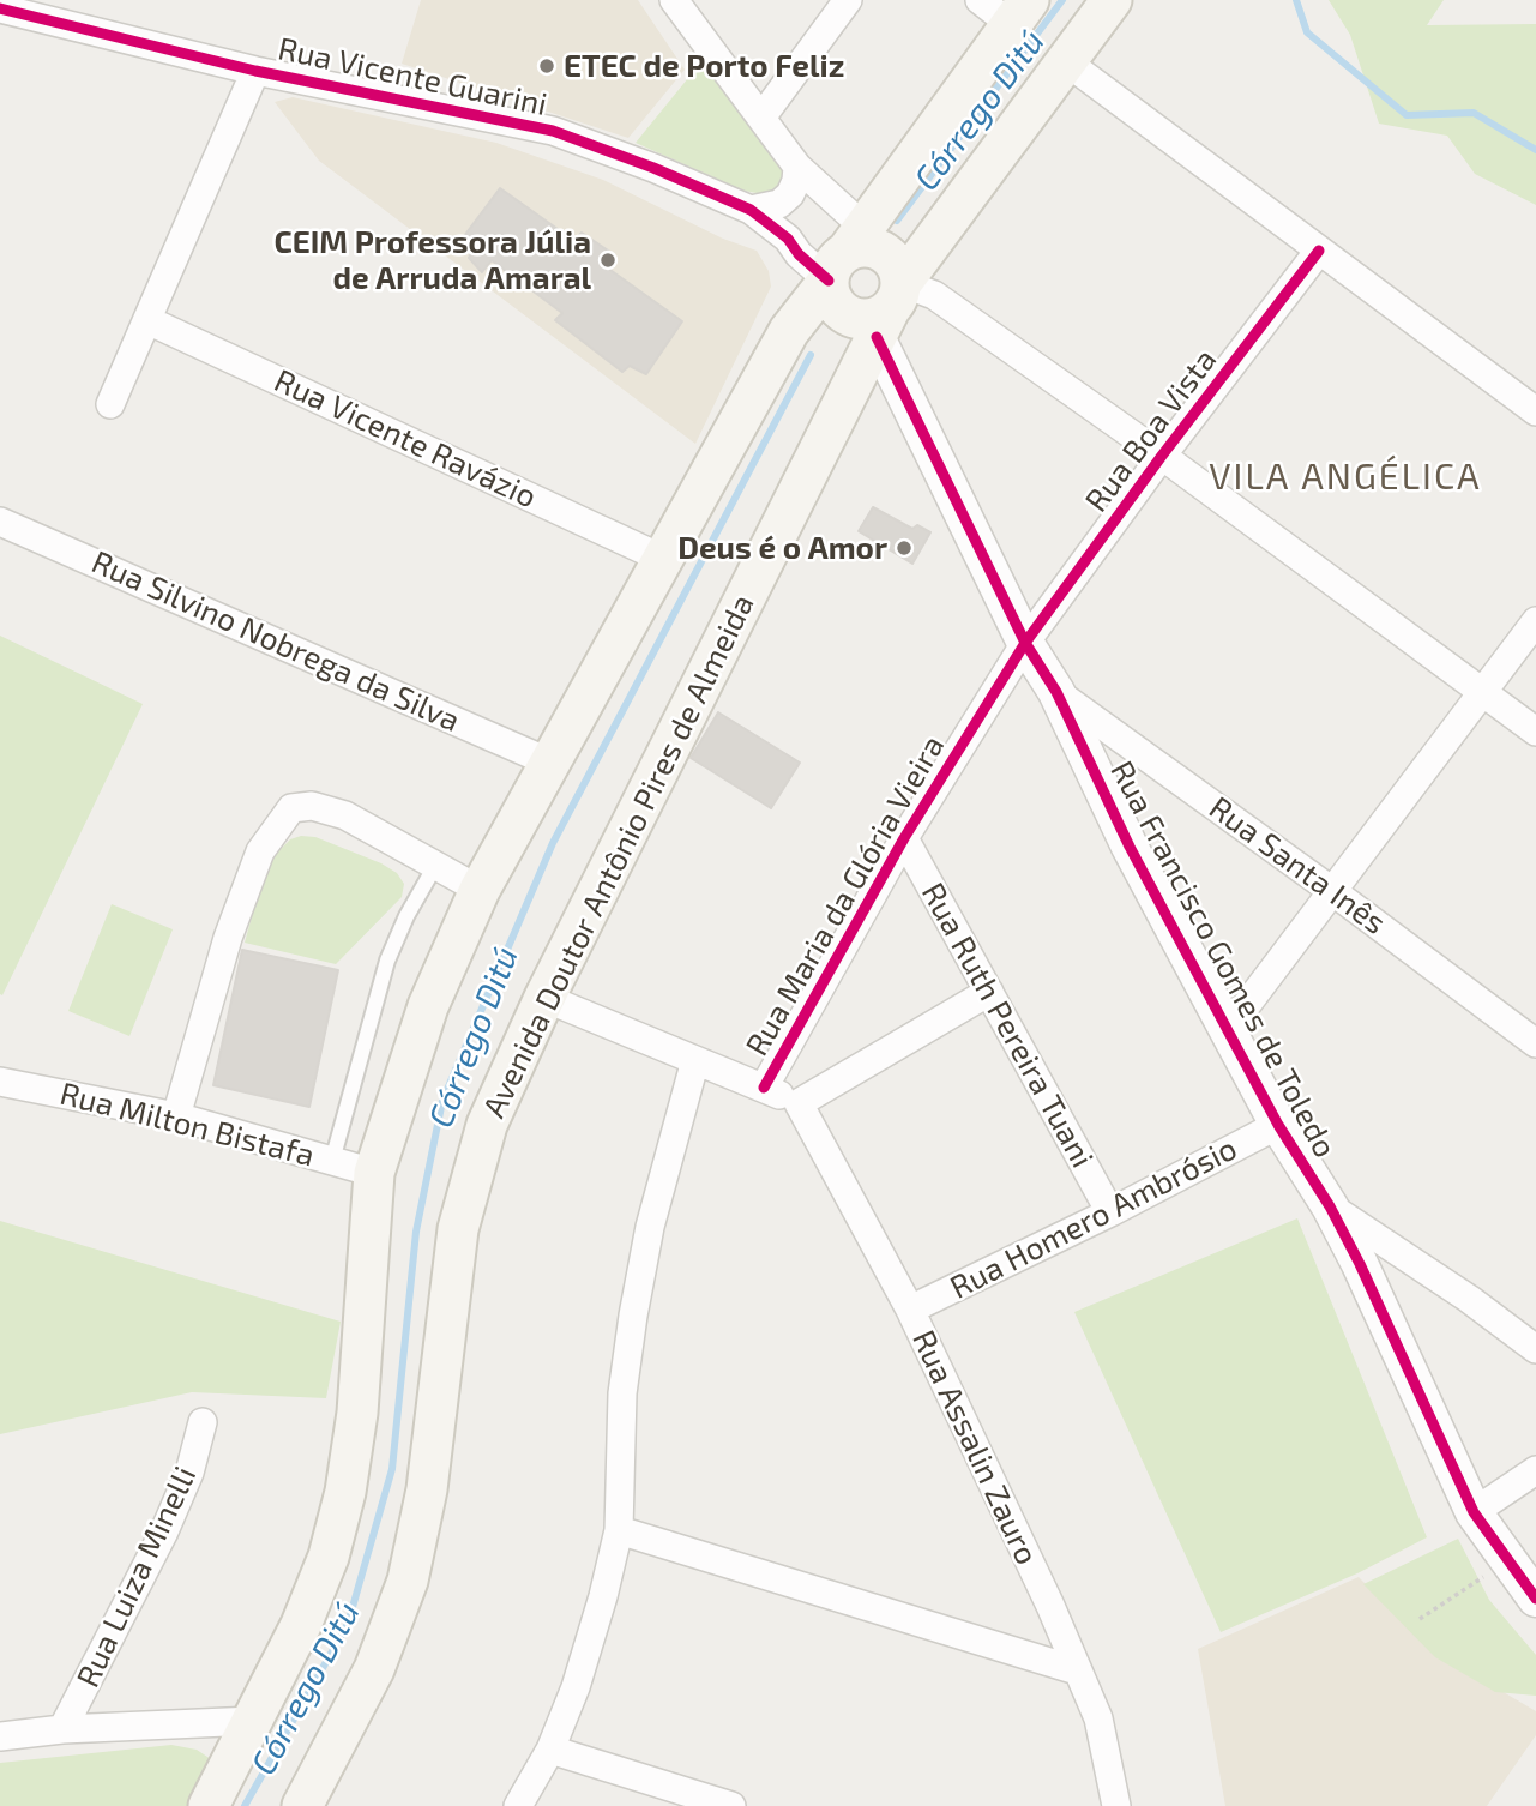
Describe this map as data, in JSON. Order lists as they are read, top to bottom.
{
  "streets": {
    "main road": ["Avenida Doutor Antônio Pires de Almeida"],
    "street": [
      "Rua Vicente Guarini",
      "Rua Boa Vista",
      "Rua Vicente Ravázio",
      "Rua Silvino Nobrega da Silva",
      "Rua Santa Inês",
      "Rua Maria da Glória Vieira",
      "Rua Francisco Gomes de Toledo",
      "Rua Ruth Pereira Tuani",
      "Rua Milton Bistafa",
      "Rua Homero Ambrósio",
      "Rua Assalin Zauro",
      "Rua Luiza Minelli"
    ]
  },
  "crossings": [
    ["Rua Vicente Guarini", "Avenida Doutor Antônio Pires de Almeida"],
    ["Rua Vicente Guarini", "Rua Francisco Gomes de Toledo"],
    ["Rua Boa Vista", "Rua Maria da Glória Vieira"],
    ["Rua Boa Vista", "Rua Francisco Gomes de Toledo"],
    ["Avenida Doutor Antônio Pires de Almeida", "Rua Francisco Gomes de Toledo"],
    ["Rua Santa Inês", "Rua Francisco Gomes de Toledo"],
    ["Rua Maria da Glória Vieira", "Rua Francisco Gomes de Toledo"],
    ["Rua Maria da Glória Vieira", "Rua Ruth Pereira Tuani"],
    ["Rua Francisco Gomes de Toledo", "Rua Homero Ambrósio"],
    ["Rua Ruth Pereira Tuani", "Rua Homero Ambrósio"],
    ["Rua Homero Ambrósio", "Rua Assalin Zauro"]
  ],
  "districts": ["VILA ANGÉLICA"],
  "water": ["Córrego Ditú"],
  "places": ["ETEC de Porto Feliz", "CEIM Professora Júlia de Arruda Amaral", "Deus é o Amor"]
}
